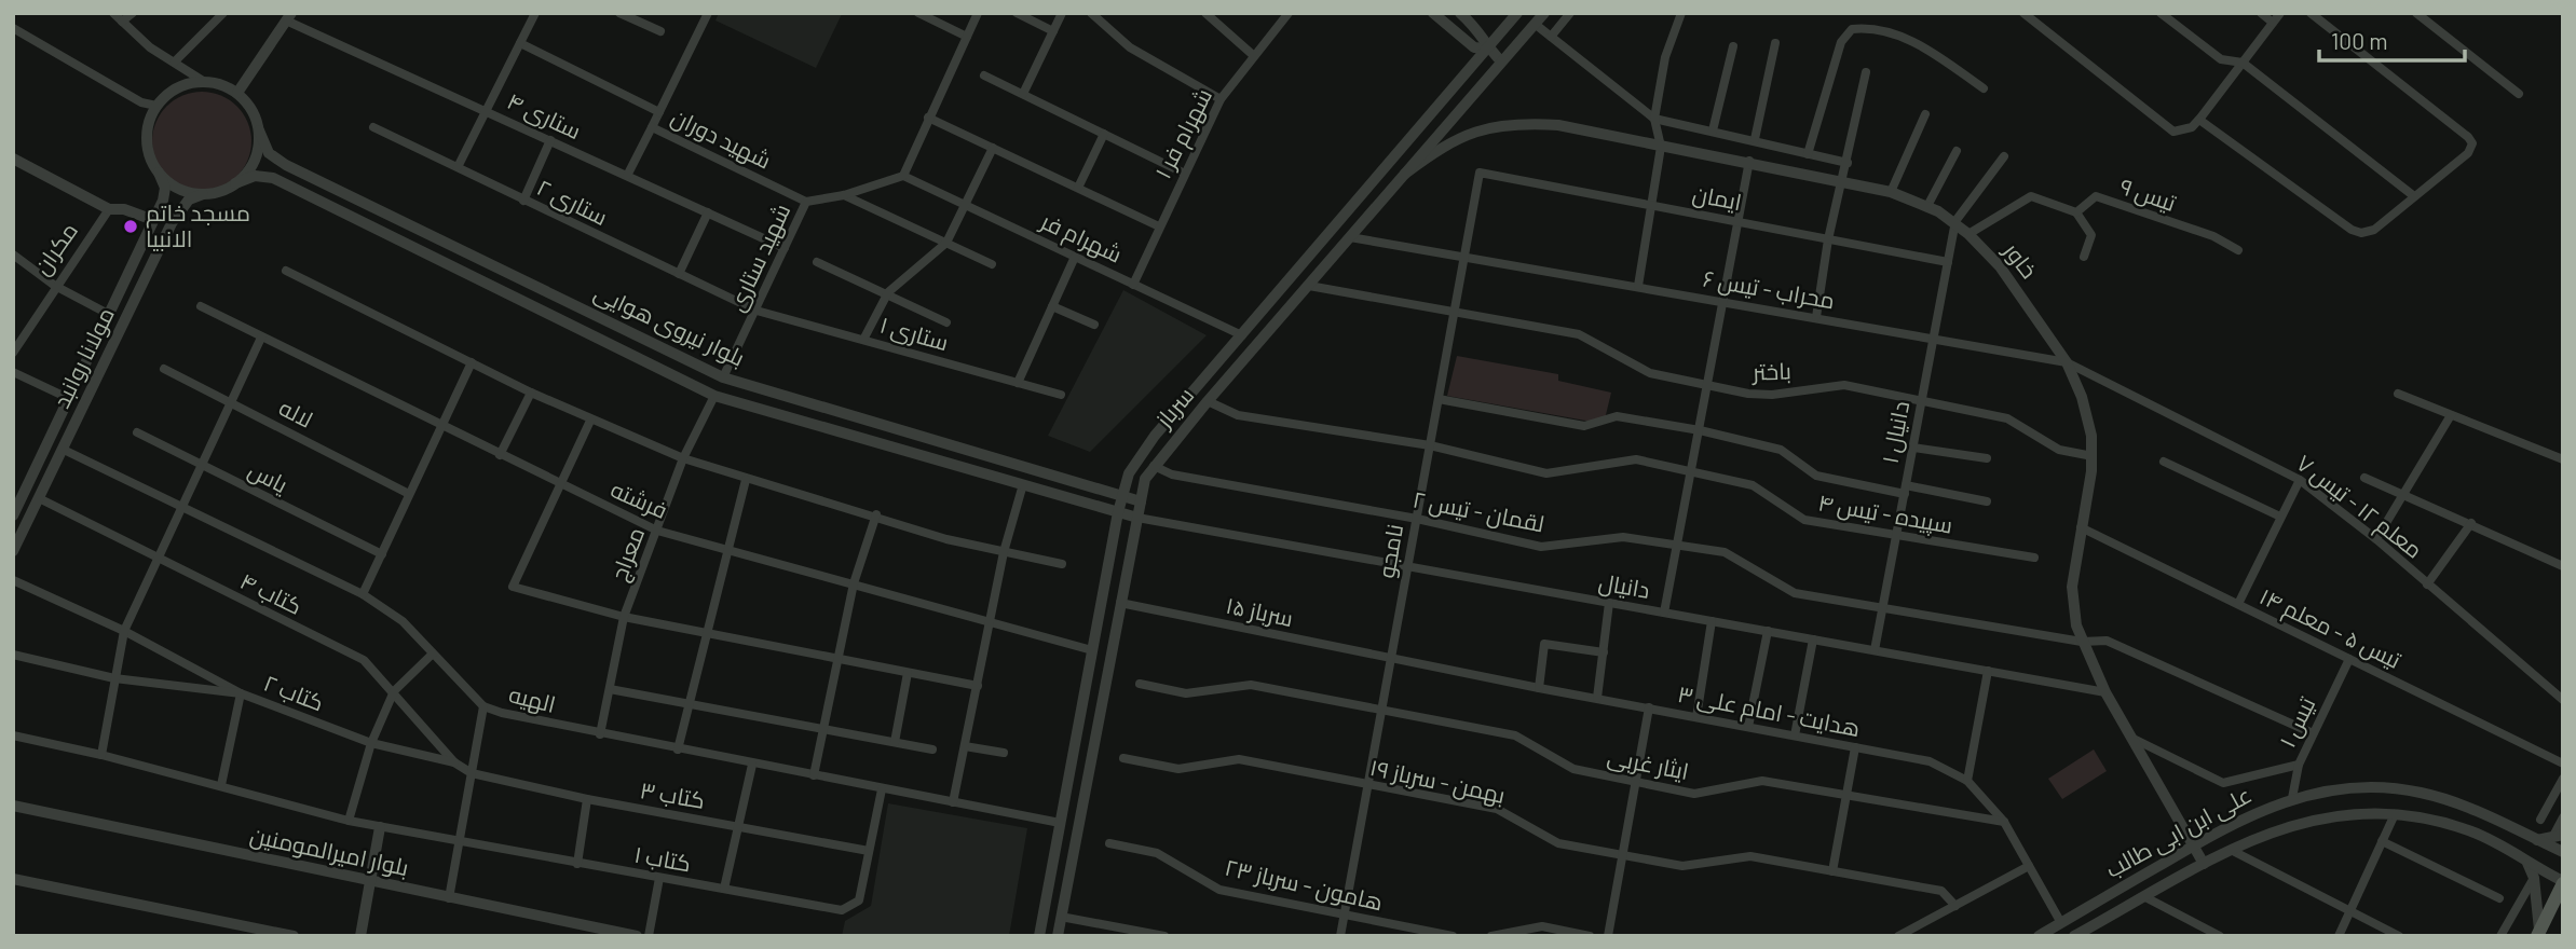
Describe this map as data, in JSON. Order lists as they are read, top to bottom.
{
  "streets": {
    "street": [
      "ستاری ۴",
      "شهرام فر ۱",
      "شهید دوران",
      "تیس ۹",
      "ایمان",
      "ستاری ۲",
      "شهرام فر",
      "مکران",
      "شهید ستاری",
      "خاور",
      "محراب - تیس ۶",
      "بلوار نیروی هوایی",
      "ستاری ۱",
      "مولانا روانبد",
      "باختر",
      "سرباز",
      "لاله",
      "دانیال ۱",
      "یاس",
      "فرشته",
      "معلم ۱۲ - تیس ۷",
      "لقمان - تیس ۲",
      "سپیده - تیس ۴",
      "نامجو",
      "معراج",
      "دانیال",
      "کتاب ۴",
      "سرباز ۱۵",
      "تیس ۵ - معلم ۱۴",
      "کتاب ۲",
      "الهیه",
      "هدایت - امام علی ۳",
      "تیس ۱",
      "ایثار غربی",
      "بهمن - سرباز ۱۹",
      "کتاب ۳",
      "علی ابن ابی طالب",
      "بلوار امیرالمومنین",
      "کتاب ۱",
      "هامون - سرباز ۲۳"
    ]
  },
  "crossings": [
    ["ستاری ۴", "شهید ستاری"],
    ["شهرام فر ۱", "شهرام فر"],
    ["شهید دوران", "شهید ستاری"],
    ["ایمان", "دانیال ۱"],
    ["ایمان", "نامجو"],
    ["ستاری ۲", "شهید ستاری"],
    ["ستاری ۲", "ستاری ۱"],
    ["شهرام فر", "شهید ستاری"],
    ["شهرام فر", "سرباز"],
    ["مکران", "مولانا روانبد"],
    ["شهید ستاری", "بلوار نیروی هوایی"],
    ["شهید ستاری", "ستاری ۱"],
    ["خاور", "محراب - تیس ۶"],
    ["خاور", "باختر"],
    ["خاور", "سرباز"],
    ["خاور", "دانیال ۱"],
    ["خاور", "معلم ۱۲ - تیس ۷"],
    ["خاور", "لقمان - تیس ۲"],
    ["خاور", "دانیال"],
    ["خاور", "تیس ۵ - معلم ۱۴"],
    ["خاور", "تیس ۱"],
    ["خاور", "علی ابن ابی طالب"],
    ["محراب - تیس ۶", "سرباز"],
    ["محراب - تیس ۶", "دانیال ۱"],
    ["محراب - تیس ۶", "معلم ۱۲ - تیس ۷"],
    ["محراب - تیس ۶", "نامجو"],
    ["بلوار نیروی هوایی", "سرباز"],
    ["بلوار نیروی هوایی", "معراج"],
    ["بلوار نیروی هوایی", "دانیال"],
    ["مولانا روانبد", "کتاب ۴"],
    ["مولانا روانبد", "الهیه"],
    ["باختر", "سرباز"],
    ["باختر", "دانیال ۱"],
    ["باختر", "نامجو"],
    ["سرباز", "لقمان - تیس ۲"],
    ["سرباز", "سپیده - تیس ۴"],
    ["سرباز", "دانیال"],
    ["سرباز", "سرباز ۱۵"],
    ["دانیال ۱", "لقمان - تیس ۲"],
    ["دانیال ۱", "سپیده - تیس ۴"],
    ["دانیال ۱", "دانیال"],
    ["فرشته", "معراج"],
    ["لقمان - تیس ۲", "نامجو"],
    ["لقمان - تیس ۲", "تیس ۱"],
    ["سپیده - تیس ۴", "نامجو"],
    ["نامجو", "دانیال"],
    ["نامجو", "سرباز ۱۵"],
    ["نامجو", "هدایت - امام علی ۳"],
    ["نامجو", "ایثار غربی"],
    ["نامجو", "بهمن - سرباز ۱۹"],
    ["نامجو", "هامون - سرباز ۲۳"],
    ["معراج", "الهیه"],
    ["کتاب ۴", "کتاب ۲"],
    ["کتاب ۴", "کتاب ۳"],
    ["سرباز ۱۵", "هدایت - امام علی ۳"],
    ["تیس ۵ - معلم ۱۴", "تیس ۱"],
    ["کتاب ۲", "کتاب ۳"],
    ["هدایت - امام علی ۳", "ایثار غربی"],
    ["هدایت - امام علی ۳", "علی ابن ابی طالب"],
    ["کتاب ۳", "کتاب ۱"]
  ],
  "places": ["مسجد خاتم الانبیا"],
  "scale_bar": "100 m"
}
